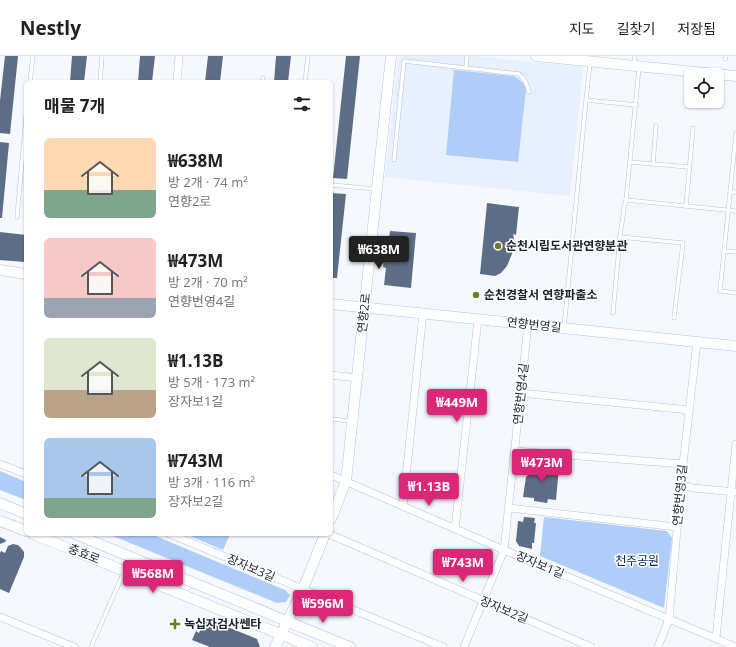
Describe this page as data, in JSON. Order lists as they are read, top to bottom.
{
  "streets": {
    "street": [
      "연향2로",
      "연향번영길",
      "연향번영4길",
      "연향번영3길",
      "충효로",
      "장자보1길",
      "장자보3길",
      "장자보2길"
    ]
  },
  "crossings": [
    ["연향2로", "연향번영길"],
    ["연향2로", "장자보1길"],
    ["연향번영길", "연향번영4길"],
    ["연향번영길", "연향번영3길"],
    ["연향번영4길", "장자보1길"],
    ["연향번영4길", "장자보2길"],
    ["연향번영3길", "장자보1길"]
  ],
  "parks": ["천주공원"],
  "places": {
    "other": ["순천시립도서관연향분관", "순천경찰서 연향파출소"],
    "health": ["녹십자검사쎈타"]
  },
  "page": {
    "header": "Nestly",
    "nav": ["지도", "길찾기", "저장됨"],
    "heading": "매물 7개",
    "list": [
      {
        "name": "₩638M",
        "note": "방 2개 · 74 m² · 연향2로"
      },
      {
        "name": "₩473M",
        "note": "방 2개 · 70 m² · 연향번영4길"
      },
      {
        "name": "₩1.13B",
        "note": "방 5개 · 173 m² · 장자보1길"
      },
      {
        "name": "₩743M",
        "note": "방 3개 · 116 m² · 장자보2길"
      }
    ],
    "price": [
      "₩638M",
      "₩449M",
      "₩473M",
      "₩1.13B",
      "₩743M",
      "₩568M",
      "₩596M"
    ]
  }
}
